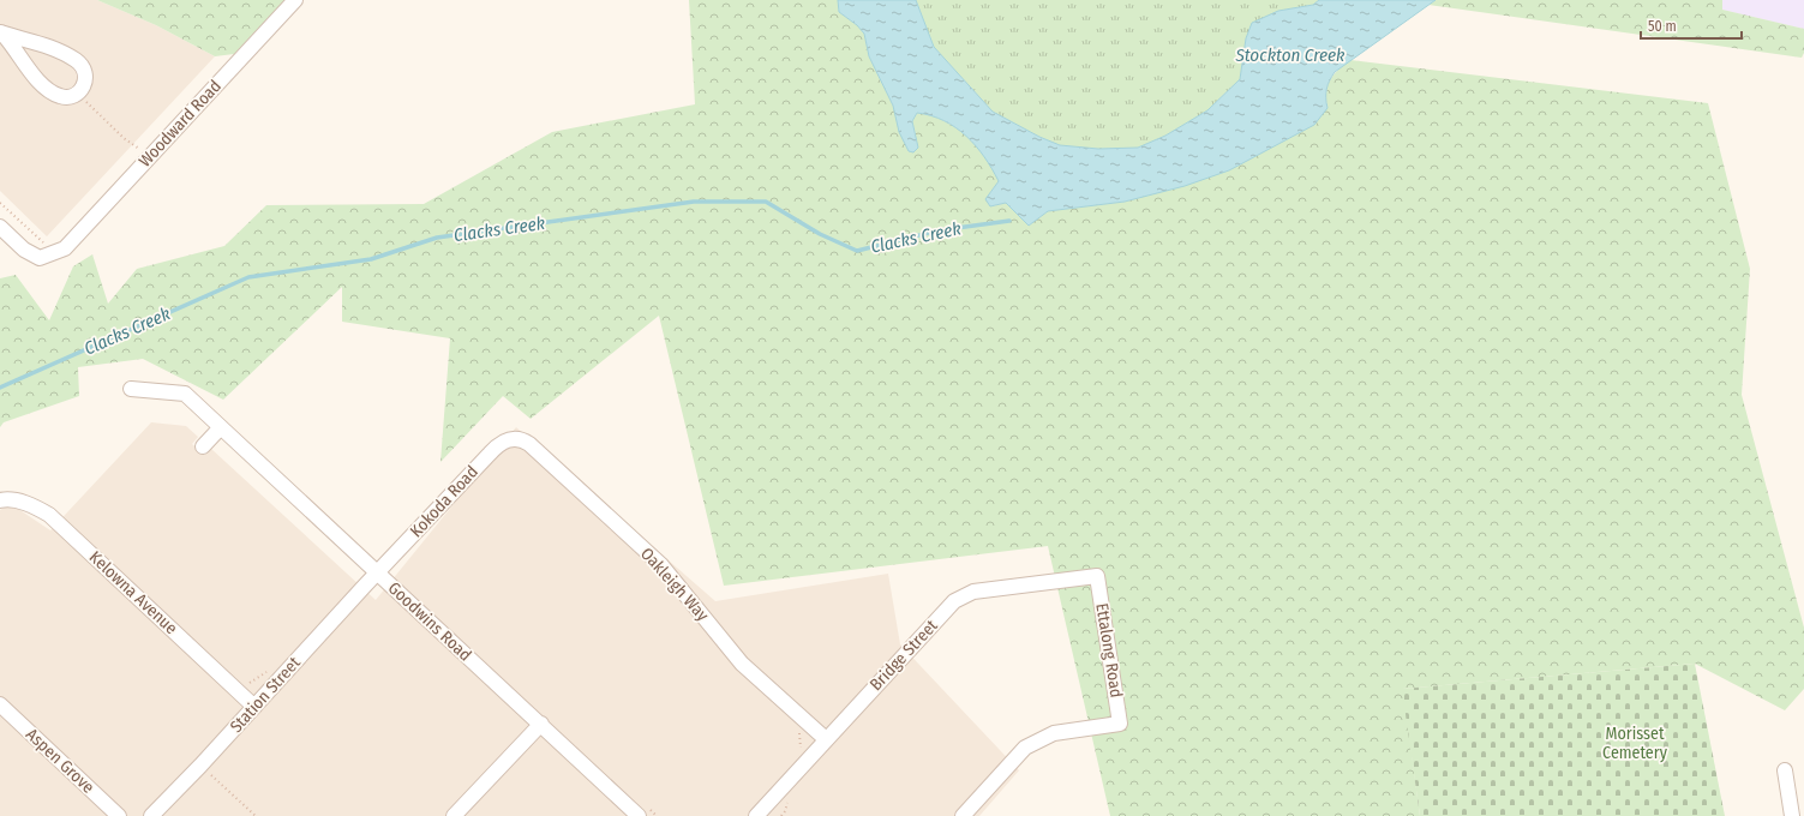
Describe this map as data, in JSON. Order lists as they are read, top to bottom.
{
  "streets": {
    "street": [
      "Woodward Road",
      "Kokoda Road",
      "Oakleigh Way",
      "Kelowna Avenue",
      "Goodwins Road",
      "Ettalong Road",
      "Bridge Street",
      "Station Street",
      "Aspen Grove"
    ]
  },
  "crossings": [
    ["Kokoda Road", "Oakleigh Way"],
    ["Kokoda Road", "Goodwins Road"],
    ["Kokoda Road", "Station Street"],
    ["Oakleigh Way", "Bridge Street"],
    ["Kelowna Avenue", "Station Street"],
    ["Goodwins Road", "Station Street"],
    ["Ettalong Road", "Bridge Street"]
  ],
  "water": ["Stockton Creek", "Clacks Creek"],
  "parks": ["Morisset Cemetery"],
  "scale_bar": "50 m"
}
